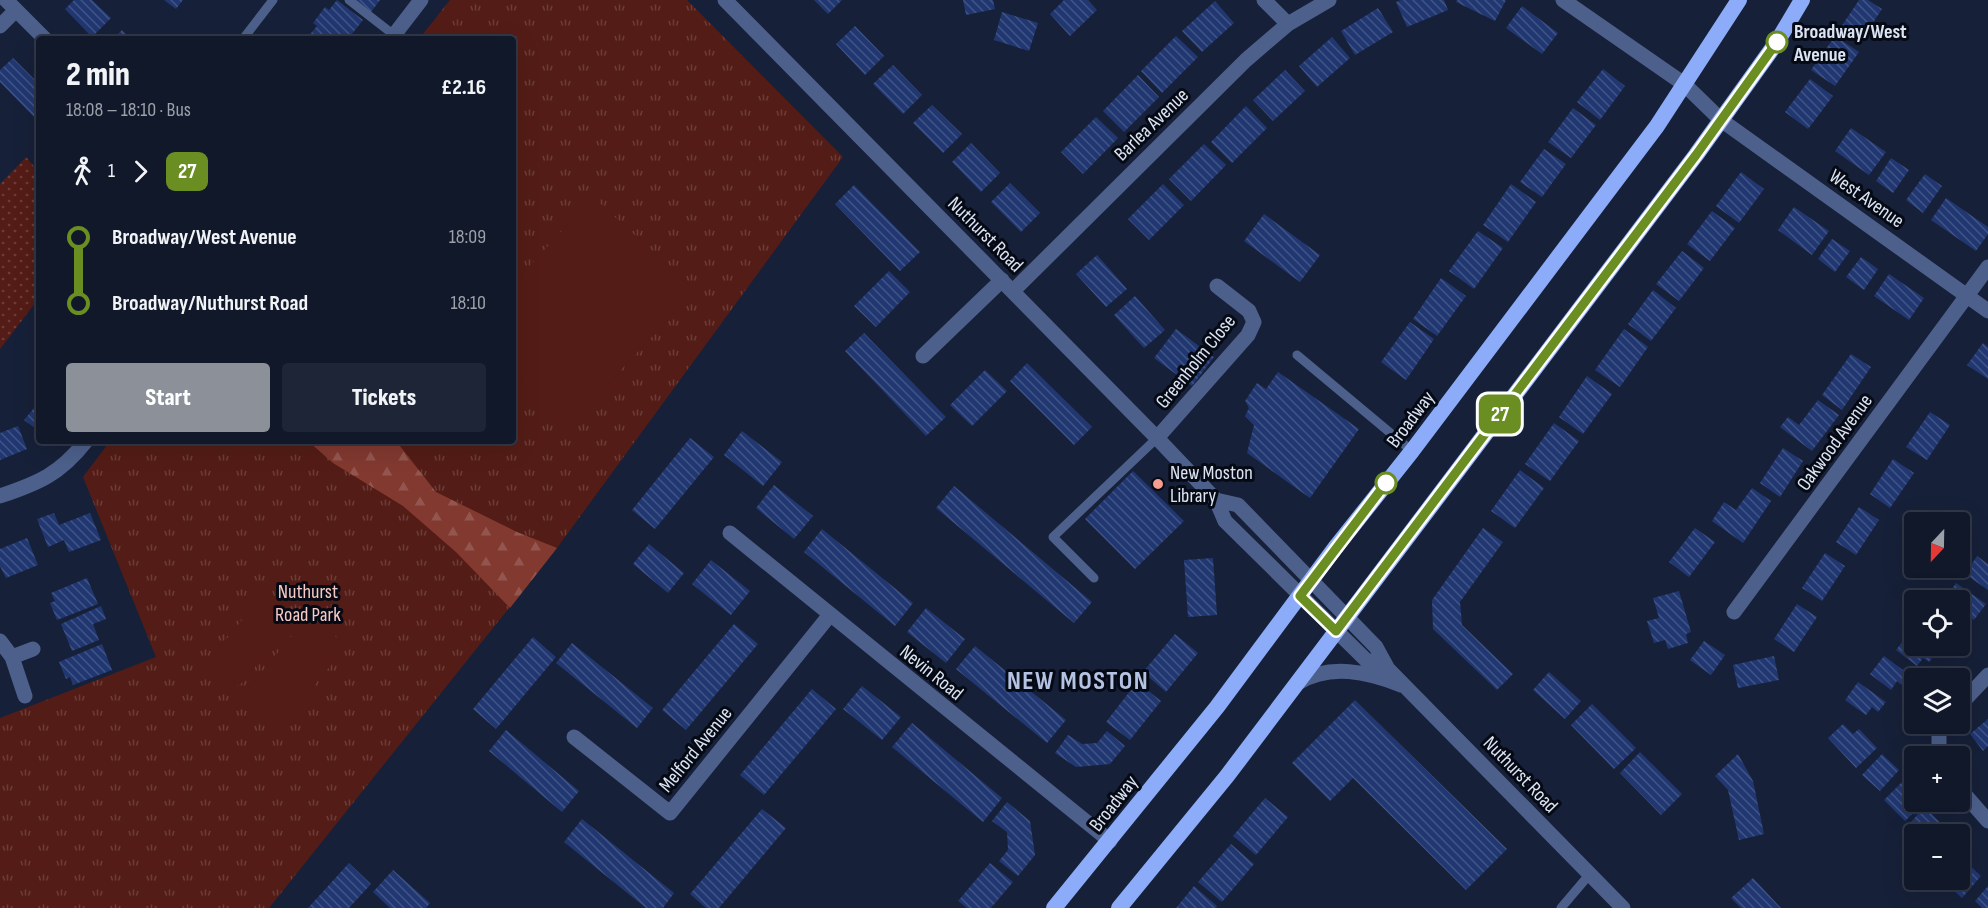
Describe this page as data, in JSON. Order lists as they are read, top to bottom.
{
  "streets": {
    "highway": ["Broadway"],
    "street": [
      "Barlea Avenue",
      "West Avenue",
      "Nuthurst Road",
      "Greenholm Close",
      "Oakwood Avenue",
      "Nevin Road",
      "Melford Avenue"
    ]
  },
  "crossings": [
    ["Barlea Avenue", "Nuthurst Road"],
    ["West Avenue", "Broadway"],
    ["West Avenue", "Oakwood Avenue"],
    ["Nuthurst Road", "Greenholm Close"],
    ["Nuthurst Road", "Broadway"],
    ["Broadway", "Nevin Road"],
    ["Nevin Road", "Melford Avenue"]
  ],
  "districts": ["NEW MOSTON"],
  "parks": ["Nuthurst Road Park"],
  "places": ["Broadway/West Avenue", "New Moston Library"],
  "lines": ["bus line 27"],
  "north": "bottom",
  "page": {
    "on_map": "27",
    "heading": ["2 min", "18:08 – 18:10 · Bus", "£2.16"],
    "legs": ["1", "27"],
    "list": [
      {
        "name": "Broadway/West Avenue",
        "value": "18:09"
      },
      {
        "name": "Broadway/Nuthurst Road",
        "value": "18:10"
      }
    ],
    "buttons": ["Start", "Tickets"],
    "map_buttons": ["+", "−"]
  }
}
